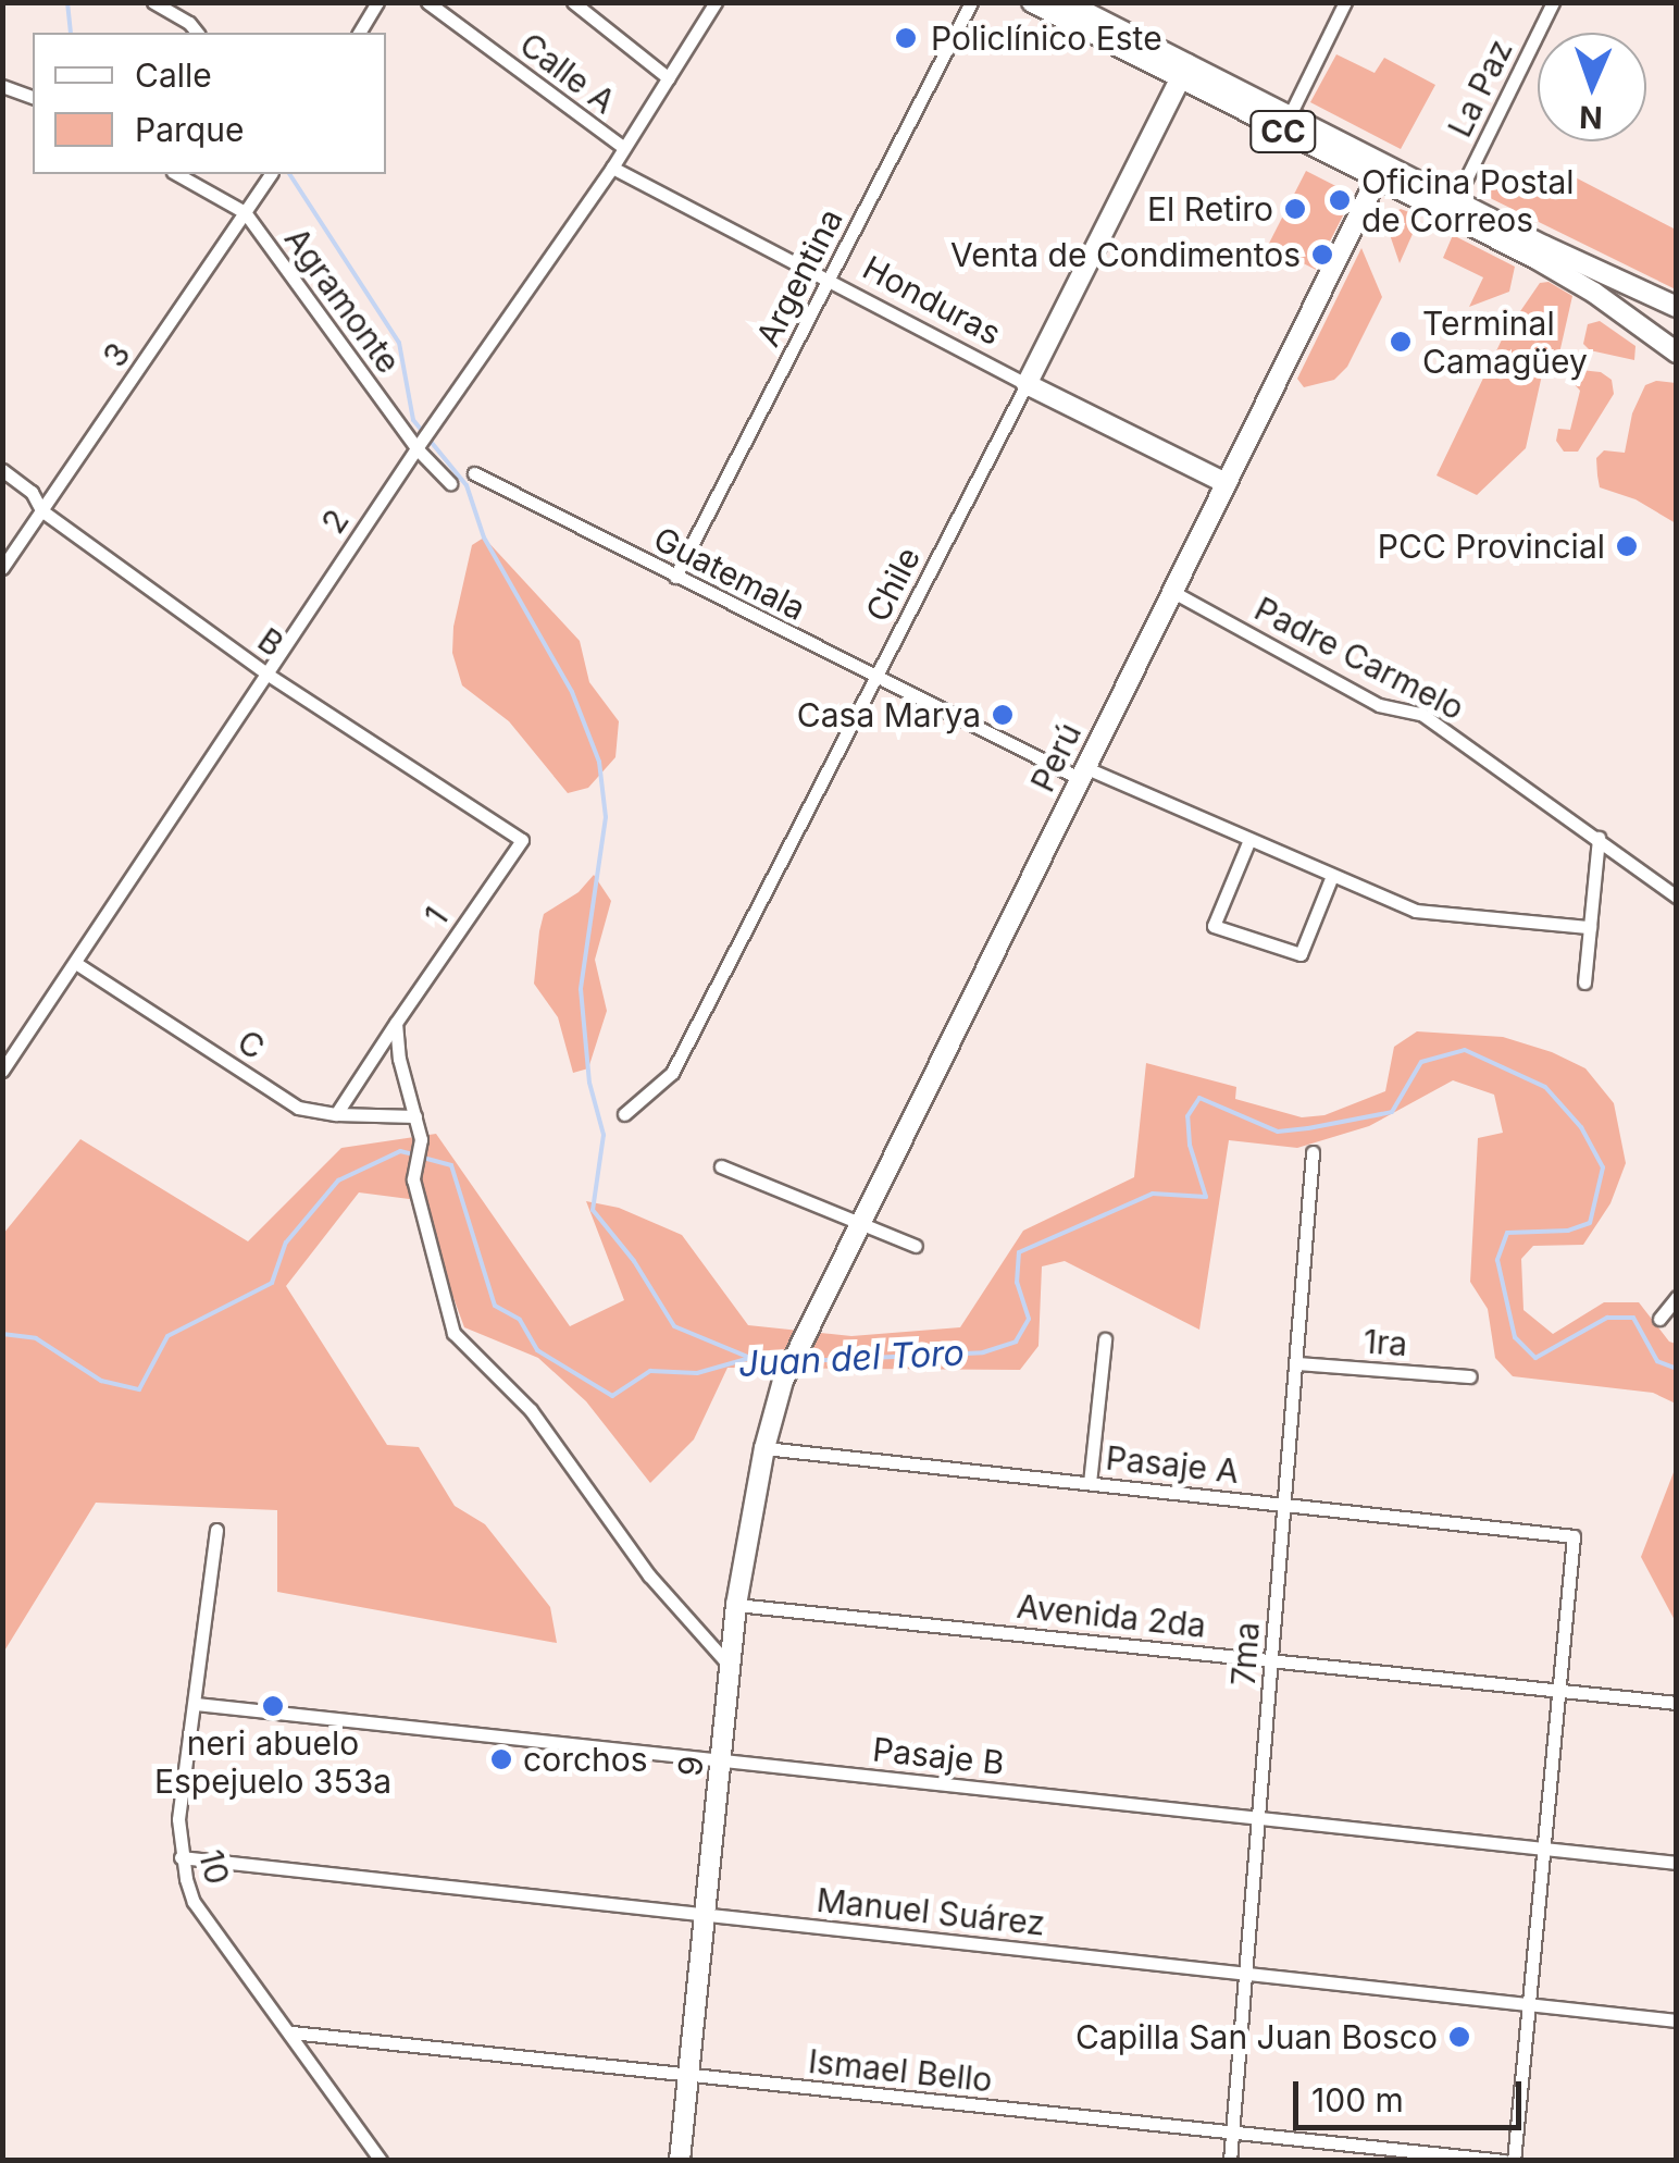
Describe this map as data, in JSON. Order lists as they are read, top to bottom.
{
  "streets": {
    "street": [
      "Calle A",
      "La Paz",
      "CC",
      "Argentina",
      "Agramonte",
      "Honduras",
      "3",
      "2",
      "Guatemala",
      "Chile",
      "B",
      "Padre Carmelo",
      "Perú",
      "1",
      "C",
      "1ra",
      "Pasaje A",
      "Avenida 2da",
      "7ma",
      "Pasaje B",
      "9",
      "10",
      "Manuel Suárez",
      "Ismael Bello"
    ]
  },
  "crossings": [
    ["Calle A", "2"],
    ["La Paz", "CC"],
    ["CC", "Chile"],
    ["CC", "Perú"],
    ["Argentina", "Honduras"],
    ["Argentina", "Guatemala"],
    ["Agramonte", "3"],
    ["Agramonte", "2"],
    ["Honduras", "2"],
    ["Honduras", "Chile"],
    ["Honduras", "Perú"],
    ["3", "B"],
    ["2", "B"],
    ["2", "C"],
    ["Guatemala", "Chile"],
    ["Guatemala", "Perú"],
    ["B", "1"],
    ["Padre Carmelo", "Perú"],
    ["Perú", "9"],
    ["1", "C"],
    ["1ra", "7ma"],
    ["Pasaje A", "Avenida 2da"],
    ["Pasaje A", "7ma"],
    ["Pasaje A", "9"],
    ["Avenida 2da", "7ma"],
    ["Avenida 2da", "9"],
    ["7ma", "Pasaje B"],
    ["7ma", "Manuel Suárez"],
    ["7ma", "Ismael Bello"],
    ["Pasaje B", "9"],
    ["Pasaje B", "10"],
    ["9", "Manuel Suárez"],
    ["9", "Ismael Bello"],
    ["10", "Manuel Suárez"],
    ["10", "Ismael Bello"]
  ],
  "water": ["Juan del Toro"],
  "places": [
    "Policlínico Este",
    "Oficina Postal de Correos",
    "El Retiro",
    "Venta de Condimentos",
    "Terminal Camagüey",
    "PCC Provincial",
    "Casa Marya",
    "neri abuelo Espejuelo 353a",
    "corchos",
    "Capilla San Juan Bosco"
  ],
  "legend": ["Calle", "Parque"],
  "scale_bar": "100 m",
  "north": "bottom"
}
